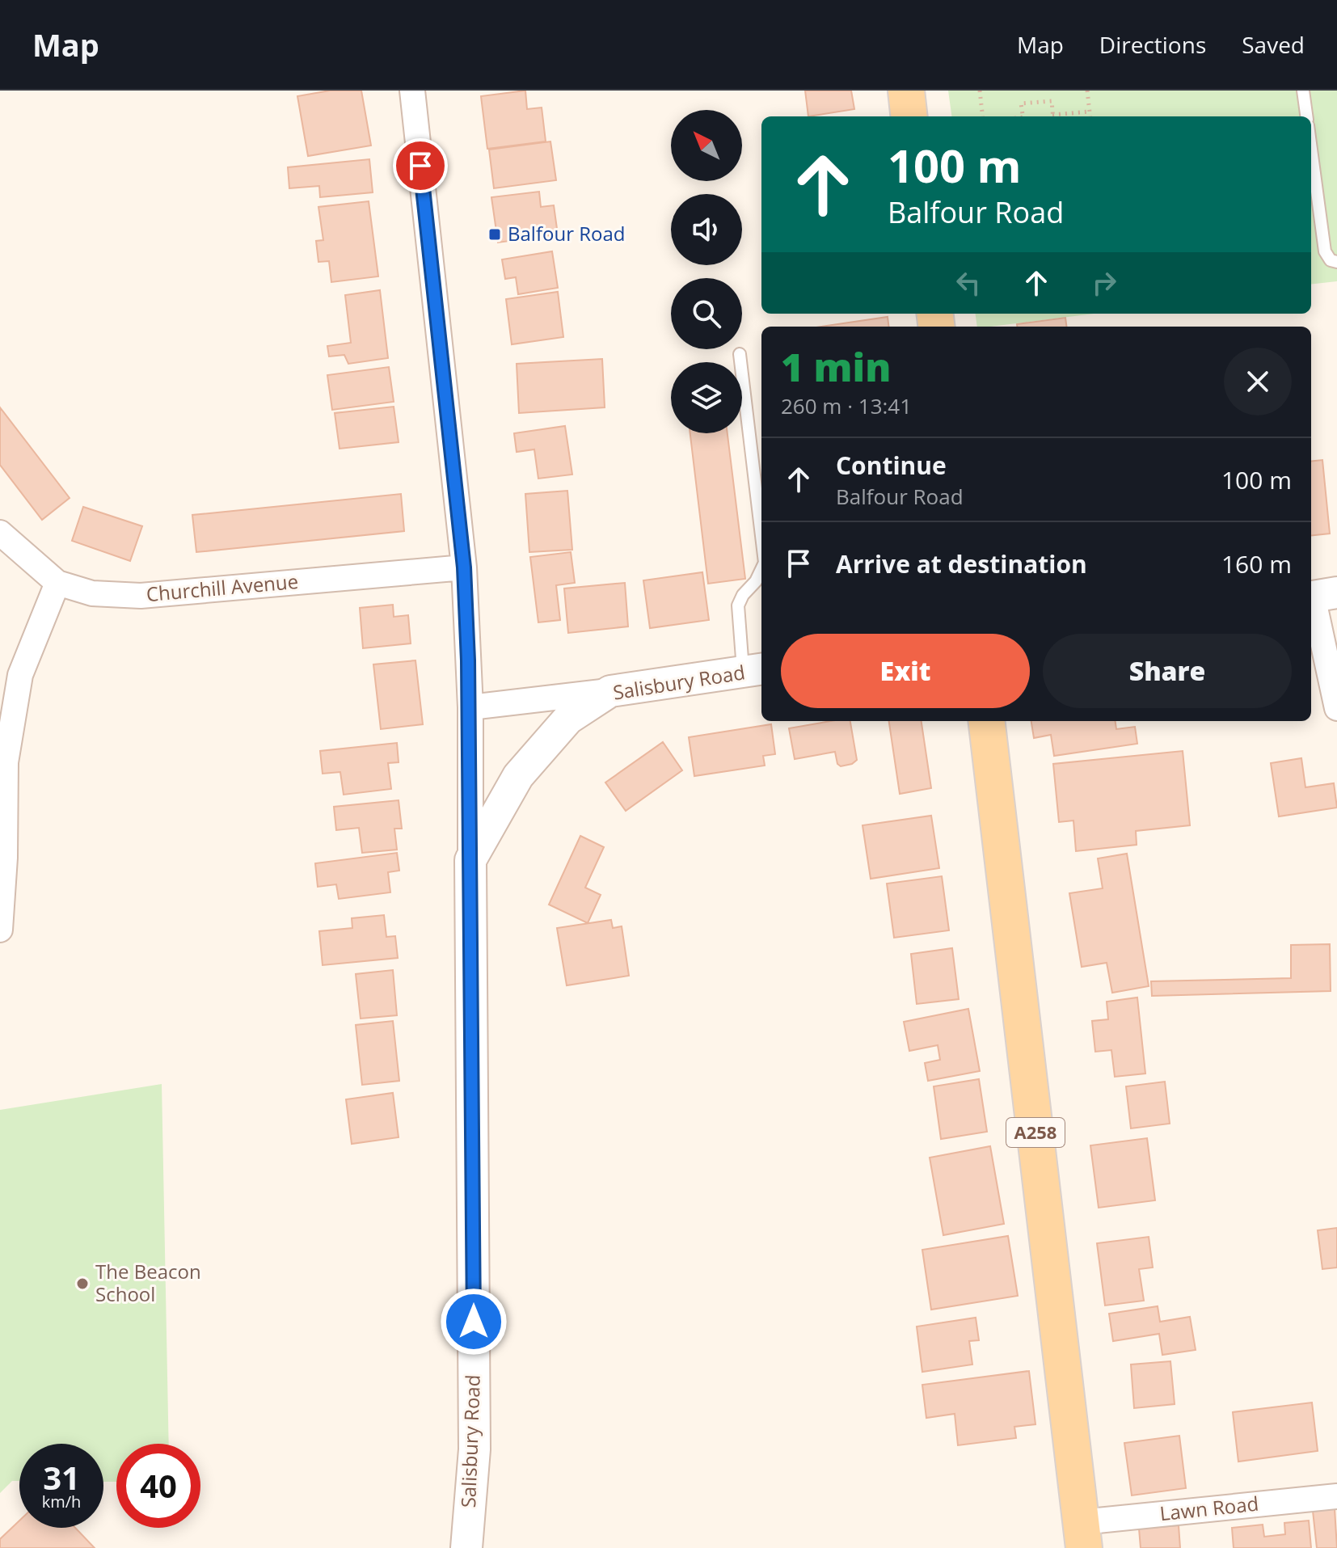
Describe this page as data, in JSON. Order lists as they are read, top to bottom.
{
  "streets": {
    "main road": ["A258"],
    "street": ["Churchill Avenue", "Salisbury Road", "Lawn Road"]
  },
  "crossings": [
    ["A258", "Lawn Road"]
  ],
  "places": {
    "transit": ["Balfour Road"],
    "other": ["The Beacon School"]
  },
  "north": "top left",
  "page": {
    "header": "Map",
    "nav": ["Map", "Directions", "Saved"],
    "turn": ["100 m", "Balfour Road"],
    "heading": ["1 min", "260 m · 13:41"],
    "list": [
      {
        "name": "Continue",
        "note": "Balfour Road",
        "value": "100 m"
      },
      {
        "name": "Arrive at destination",
        "value": "160 m"
      }
    ],
    "buttons": ["Exit", "Share"],
    "speed": "31 km/h",
    "limit": "40"
  }
}
